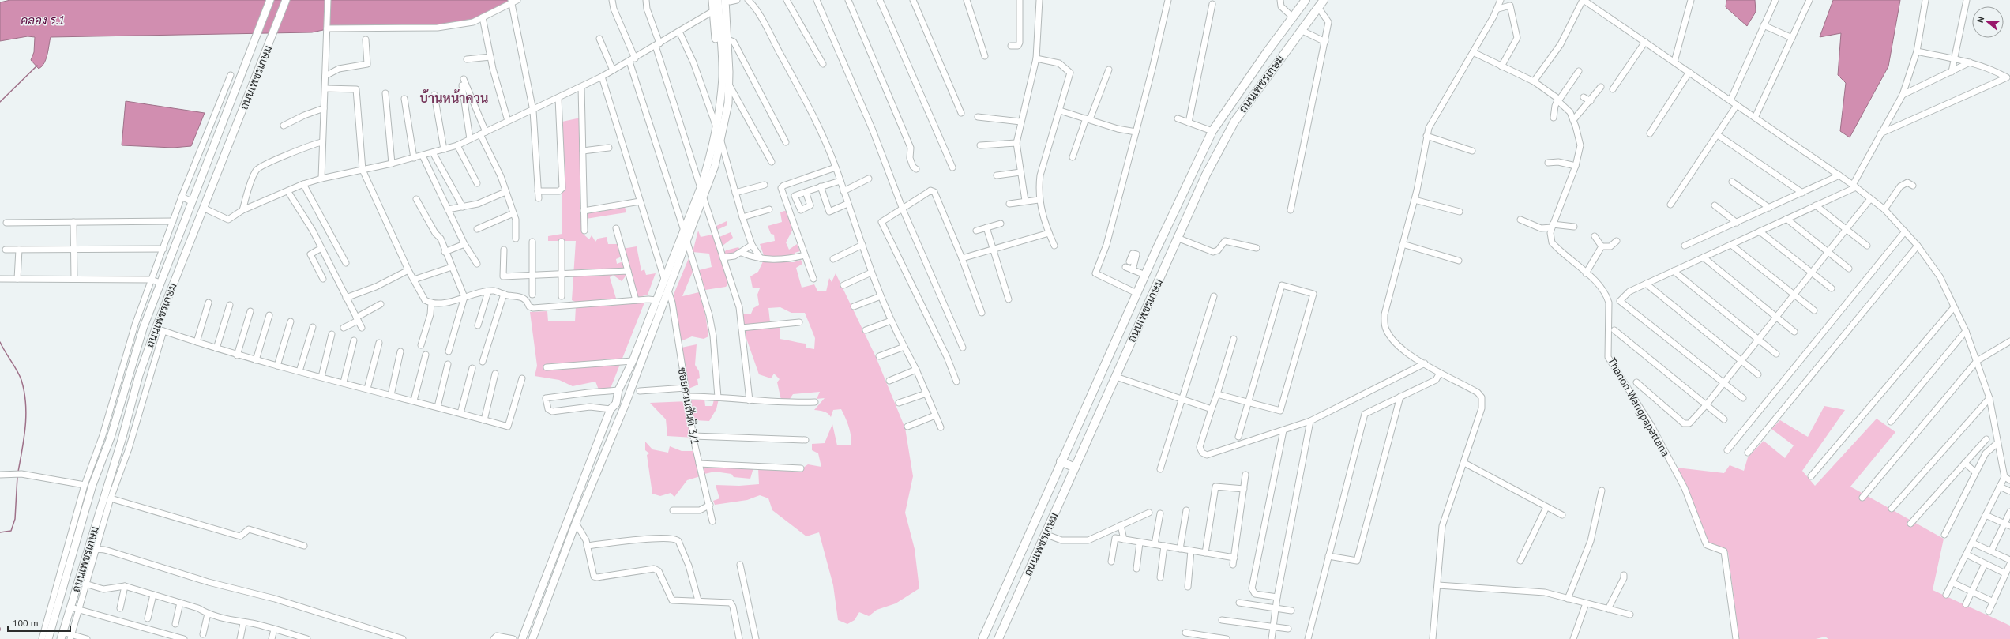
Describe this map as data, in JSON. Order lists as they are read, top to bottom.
{
  "streets": {
    "highway": ["ถนนเพชรเกษม"],
    "street": ["ซอยควนสันติ 3/1", "Thanon Wangpapattana"]
  },
  "districts": ["บ้านหน้าควน"],
  "water": ["คลอง ร.1"],
  "scale_bar": "100 m",
  "north": "left"
}
